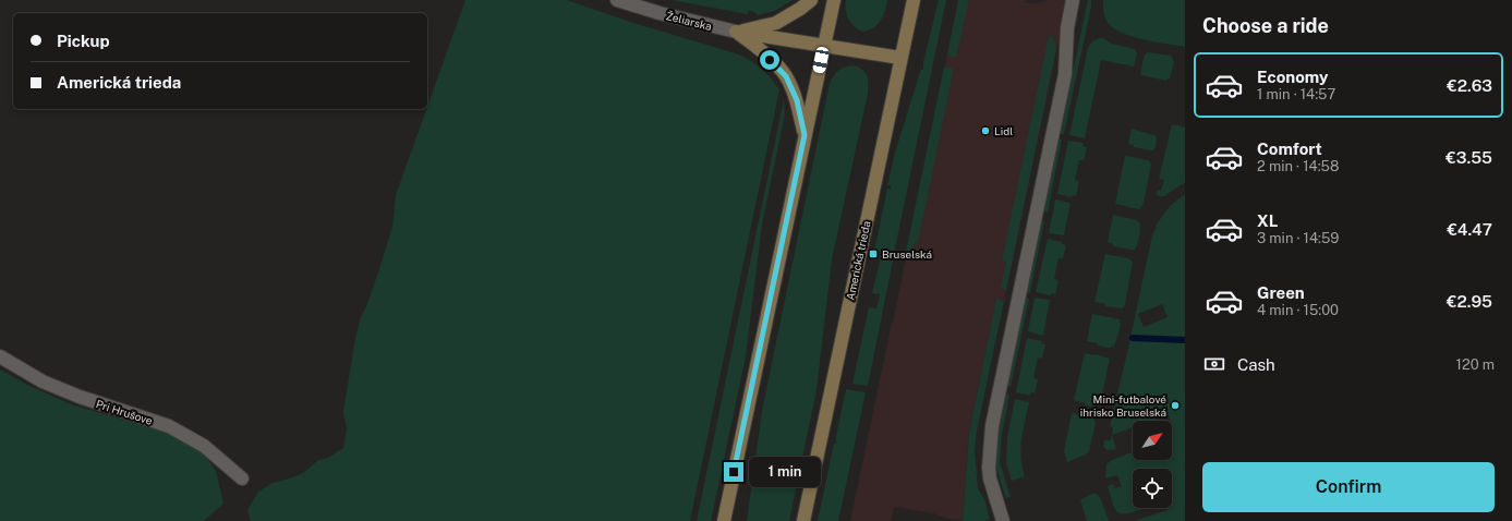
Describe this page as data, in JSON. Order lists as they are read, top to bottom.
{
  "streets": {
    "street": ["Želiarska", "Americká trieda", "Pri Hrušove"]
  },
  "places": {
    "other": ["Lidl", "Mini-futbalové ihrisko Bruselská"],
    "transit": ["Bruselská"]
  },
  "north": "top right",
  "page": {
    "heading": "Choose a ride",
    "banner": ["Pickup", "Americká trieda"],
    "list": [
      {
        "name": "Economy",
        "note": "1 min · 14:57",
        "value": "€2.63"
      },
      {
        "name": "Comfort",
        "note": "2 min · 14:58",
        "value": "€3.55"
      },
      {
        "name": "XL",
        "note": "3 min · 14:59",
        "value": "€4.47"
      },
      {
        "name": "Green",
        "note": "4 min · 15:00",
        "value": "€2.95"
      }
    ],
    "pay": ["Cash", "120 m"],
    "buttons": "Confirm",
    "bubble": "1 min"
  }
}
